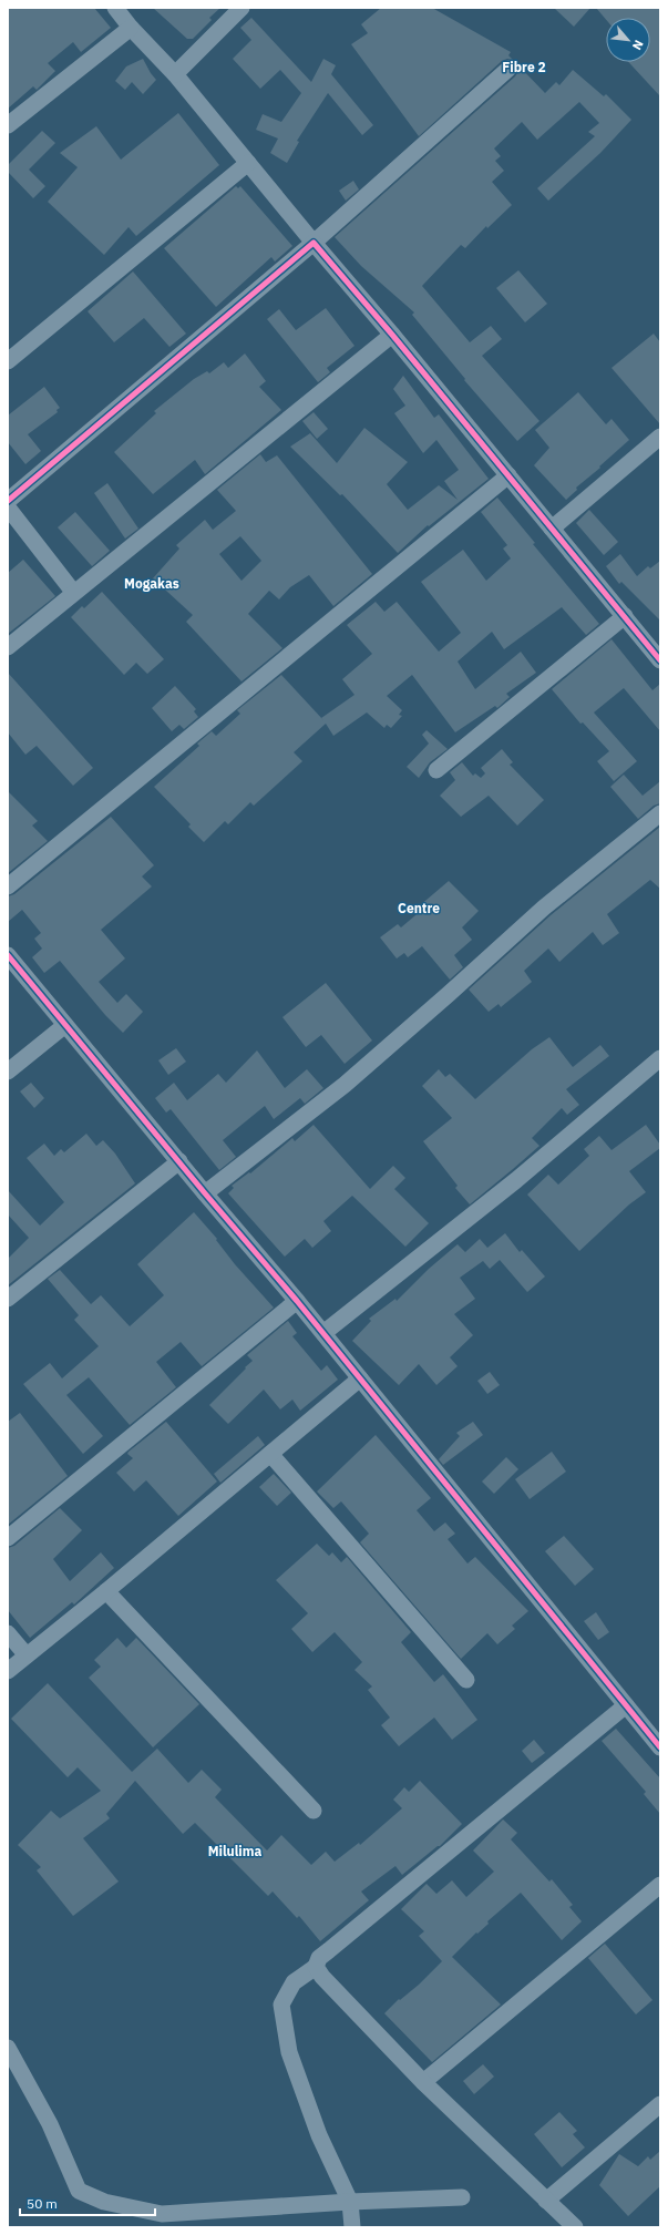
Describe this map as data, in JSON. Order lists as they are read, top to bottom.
{
  "districts": [
    "Fibre 2",
    "Mogakas",
    "Centre",
    "Milulima"
  ],
  "scale_bar": "50 m",
  "north": "bottom right"
}
